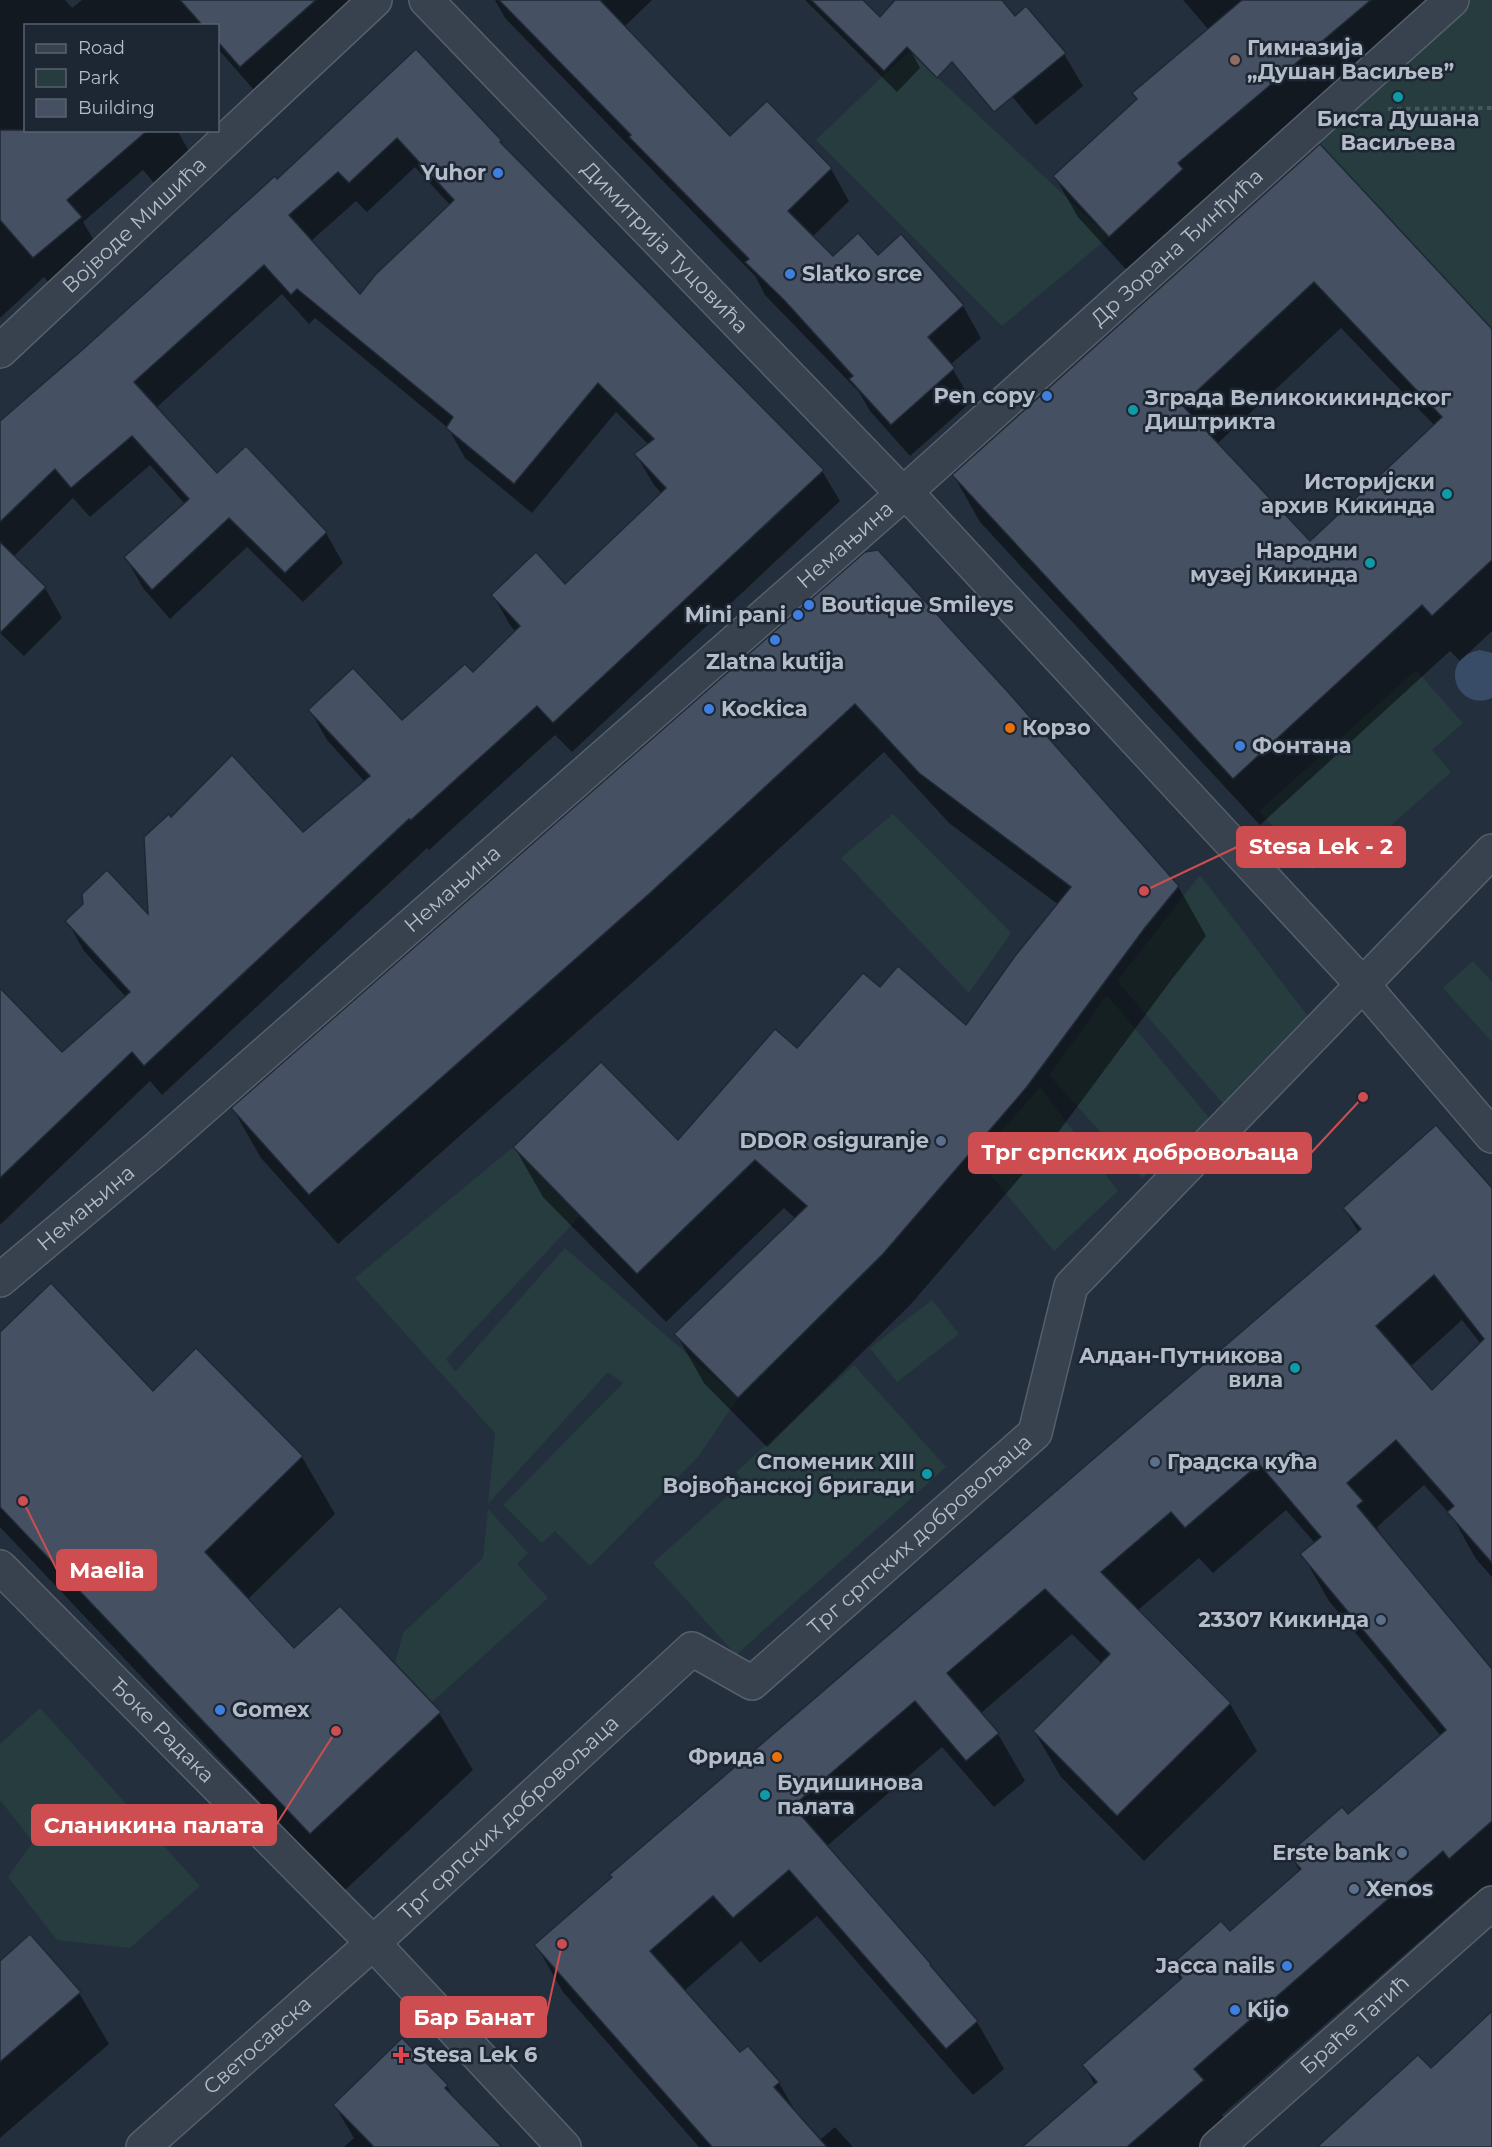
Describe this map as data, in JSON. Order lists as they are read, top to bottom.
{
  "streets": {
    "street": [
      "Војводе Мишића",
      "Димитрија Туцовића",
      "Др Зорана Ђинђића",
      "Немањина",
      "Трг српских добровољаца",
      "Ђоке Радака",
      "Браће Татић",
      "Светосавска"
    ]
  },
  "crossings": [
    ["Димитрија Туцовића", "Др Зорана Ђинђића"],
    ["Димитрија Туцовића", "Немањина"],
    ["Др Зорана Ђинђића", "Немањина"],
    ["Трг српских добровољаца", "Ђоке Радака"],
    ["Трг српских добровољаца", "Светосавска"],
    ["Ђоке Радака", "Светосавска"]
  ],
  "places": {
    "other": [
      "Гимназија „Душан Васиљев”",
      "Биста Душана Васиљева",
      "Yuhor",
      "Slatko srce",
      "Pen copy",
      "Зграда Великокикиндског Диштрикта",
      "Историјски архив Кикинда",
      "Народни музеј Кикинда",
      "Boutique Smileys",
      "Mini pani",
      "Zlatna kutija",
      "Kockica",
      "Корзо",
      "Фонтана",
      "Stesa Lek - 2",
      "Трг српских добровољаца",
      "DDOR osiguranje",
      "Алдан-Путникова вила",
      "Градска кућа",
      "Споменик XIII Војвођанској бригади",
      "Maelia",
      "23307 Кикинда",
      "Gomex",
      "Сланикина палата",
      "Фрида",
      "Будишинова палата",
      "Erste bank",
      "Xenos",
      "Бар Банат",
      "Jacca nails",
      "Kijo"
    ],
    "health": ["Stesa Lek 6"]
  },
  "legend": ["Road", "Park", "Building"]
}
